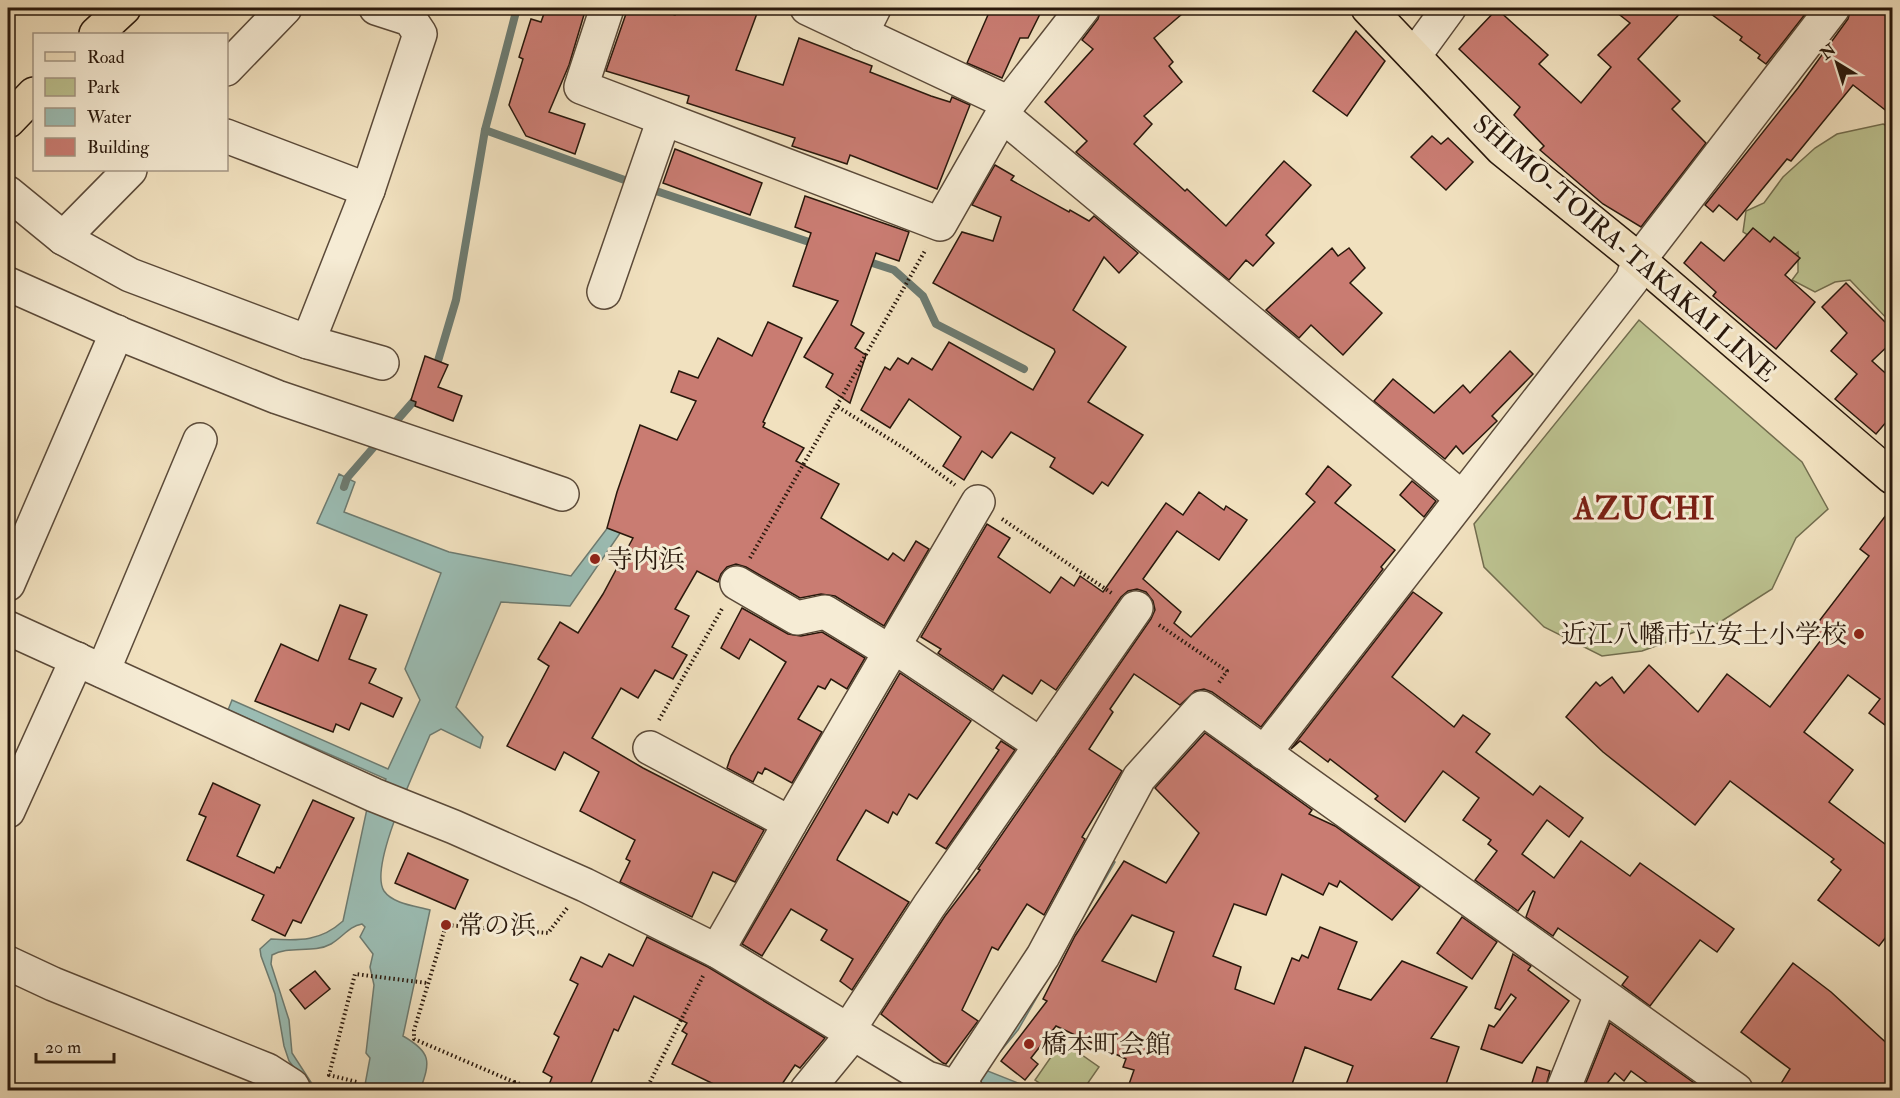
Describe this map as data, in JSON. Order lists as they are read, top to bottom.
{
  "streets": {
    "main road": ["SHIMO-TOIRA-TAKAKAI LINE"]
  },
  "districts": ["AZUCHI"],
  "places": [
    "寺内浜",
    "近江八幡市立安土小学校",
    "常の浜",
    "橋本町会館"
  ],
  "legend": [
    "Road",
    "Park",
    "Water",
    "Building"
  ],
  "scale_bar": "20 m",
  "north": "top left"
}
